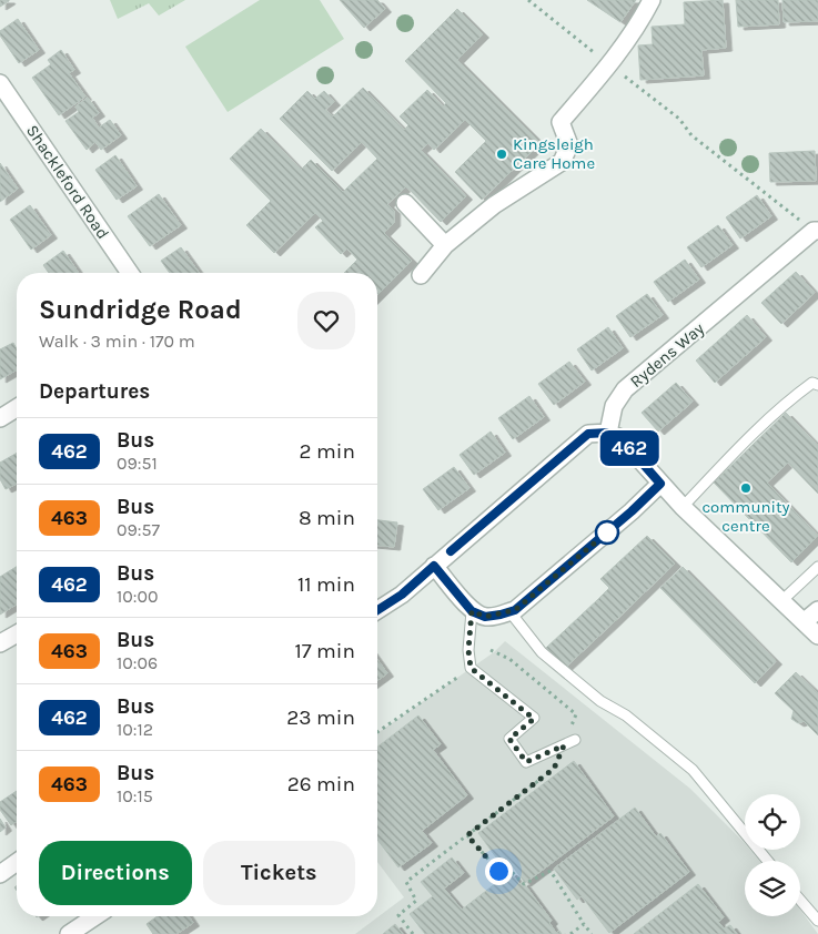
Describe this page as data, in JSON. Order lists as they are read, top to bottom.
{
  "streets": {
    "street": ["Shackleford Road", "Rydens Way"]
  },
  "places": ["Kingsleigh Care Home", "community centre"],
  "lines": ["bus line 462"],
  "page": {
    "on_map": "462",
    "heading": [
      ["Sundridge Road", "Walk · 3 min · 170 m"],
      "Departures"
    ],
    "list": [
      {
        "mark": "462",
        "name": "Bus",
        "note": "09:51",
        "value": "2 min"
      },
      {
        "mark": "463",
        "name": "Bus",
        "note": "09:57",
        "value": "8 min"
      },
      {
        "mark": "462",
        "name": "Bus",
        "note": "10:00",
        "value": "11 min"
      },
      {
        "mark": "463",
        "name": "Bus",
        "note": "10:06",
        "value": "17 min"
      },
      {
        "mark": "462",
        "name": "Bus",
        "note": "10:12",
        "value": "23 min"
      },
      {
        "mark": "463",
        "name": "Bus",
        "note": "10:15",
        "value": "26 min"
      }
    ],
    "buttons": ["Directions", "Tickets"]
  }
}
